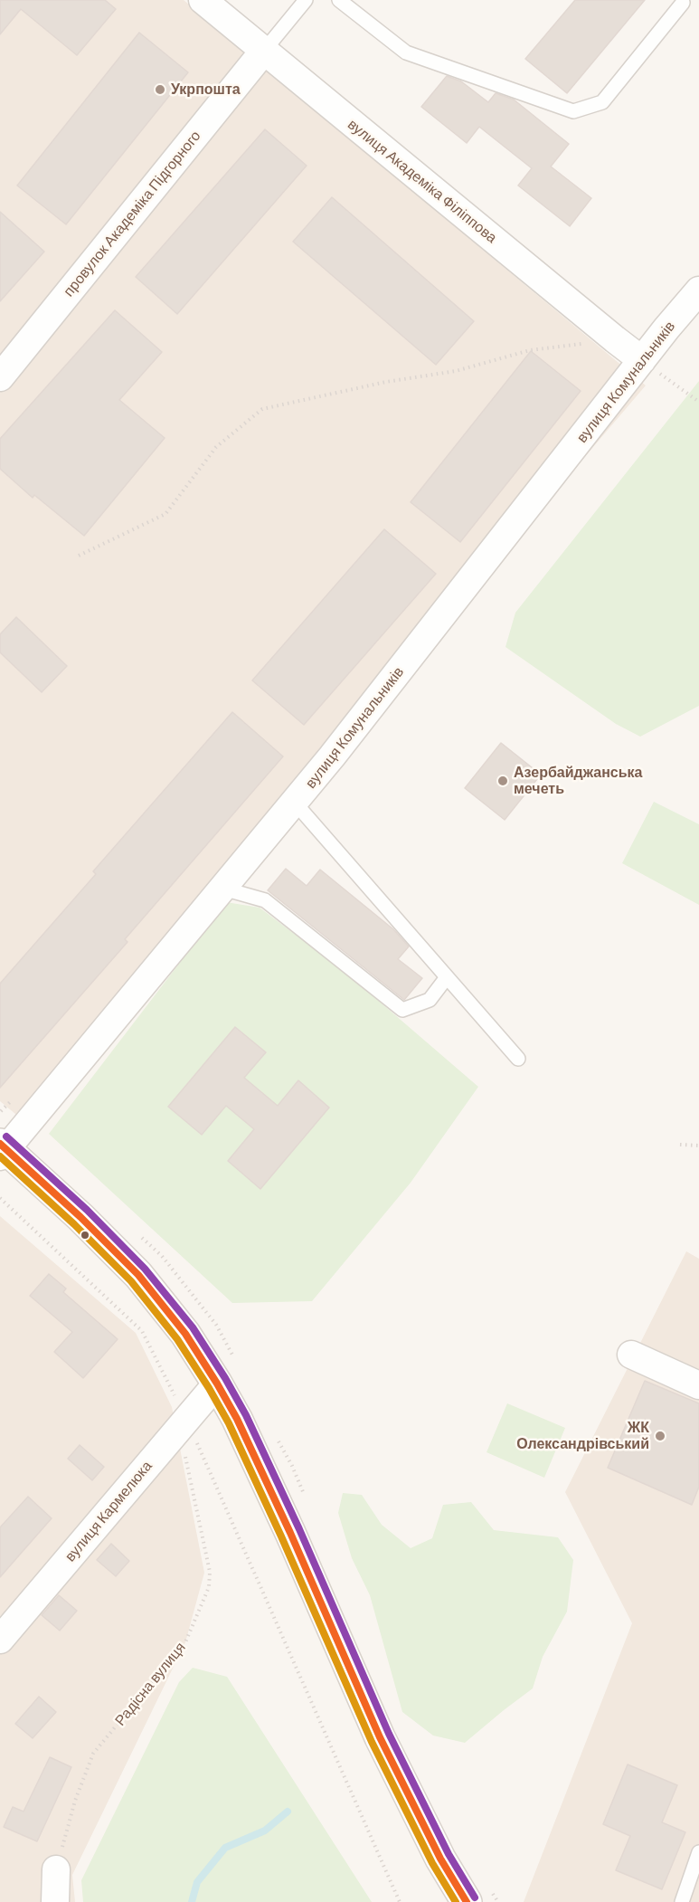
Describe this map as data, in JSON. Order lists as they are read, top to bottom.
{
  "streets": {
    "street": [
      "вулиця Академіка Філіппова",
      "провулок Академіка Підгорного",
      "вулиця Комунальників",
      "вулиця Кармелюка"
    ],
    "path": ["Радісна вулиця"]
  },
  "crossings": [
    ["вулиця Академіка Філіппова", "провулок Академіка Підгорного"],
    ["вулиця Академіка Філіппова", "вулиця Комунальників"],
    ["вулиця Кармелюка", "Радісна вулиця"]
  ],
  "places": ["Укрпошта", "Азербайджанська мечеть", "ЖК Олександрівський"]
}
